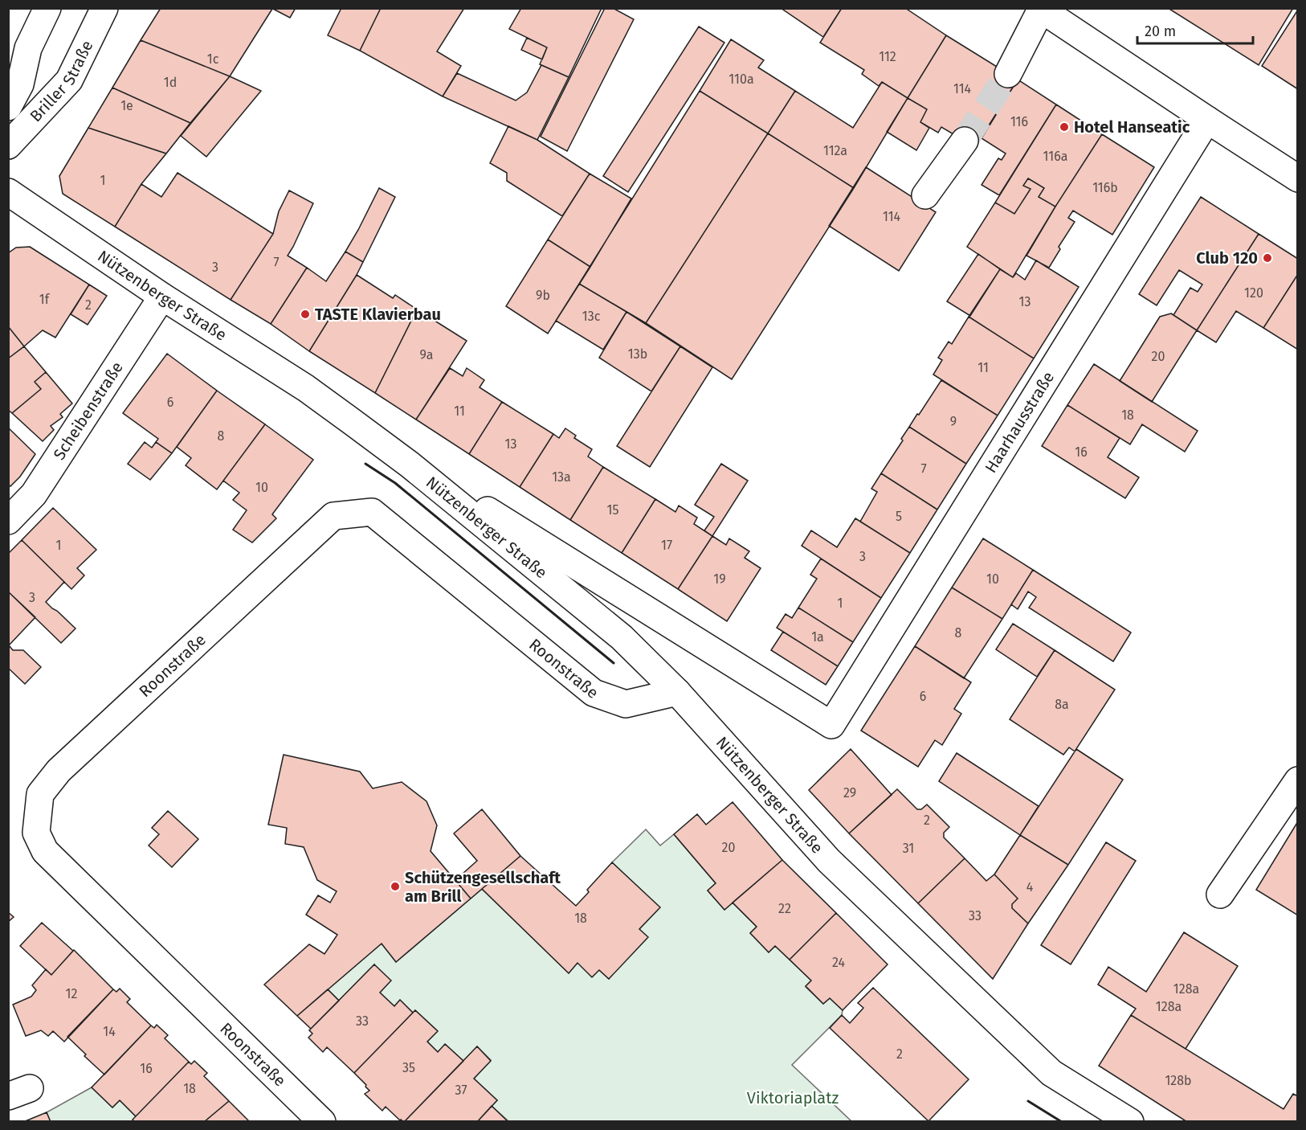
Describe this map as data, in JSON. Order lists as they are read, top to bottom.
{
  "streets": {
    "street": [
      "Briller Straße",
      "Nützenberger Straße",
      "Scheibenstraße",
      "Haarhausstraße",
      "Roonstraße"
    ]
  },
  "crossings": [
    ["Nützenberger Straße", "Scheibenstraße"],
    ["Nützenberger Straße", "Haarhausstraße"],
    ["Nützenberger Straße", "Roonstraße"]
  ],
  "parks": ["Viktoriaplatz"],
  "places": [
    "Hotel Hanseatic",
    "Club 120",
    "TASTE Klavierbau",
    "Schützengesellschaft am Brill"
  ],
  "house_numbers": [
    "112",
    "1c",
    "110a",
    "1d",
    "114",
    "1e",
    "116",
    "112a",
    "116a",
    "1",
    "116b",
    "114",
    "7",
    "3",
    "120",
    "9b",
    "1f",
    "13",
    "2",
    "13c",
    "13b",
    "9a",
    "20",
    "11",
    "6",
    "11",
    "18",
    "9",
    "8",
    "13",
    "16",
    "7",
    "13a",
    "10",
    "15",
    "5",
    "1",
    "17",
    "3",
    "19",
    "10",
    "3",
    "1",
    "8",
    "1a",
    "6",
    "8a",
    "29",
    "2",
    "20",
    "31",
    "4",
    "22",
    "33",
    "18",
    "24",
    "128a",
    "12",
    "128a",
    "33",
    "14",
    "2",
    "35",
    "16",
    "128b",
    "18",
    "37"
  ],
  "scale_bar": "20 m"
}
